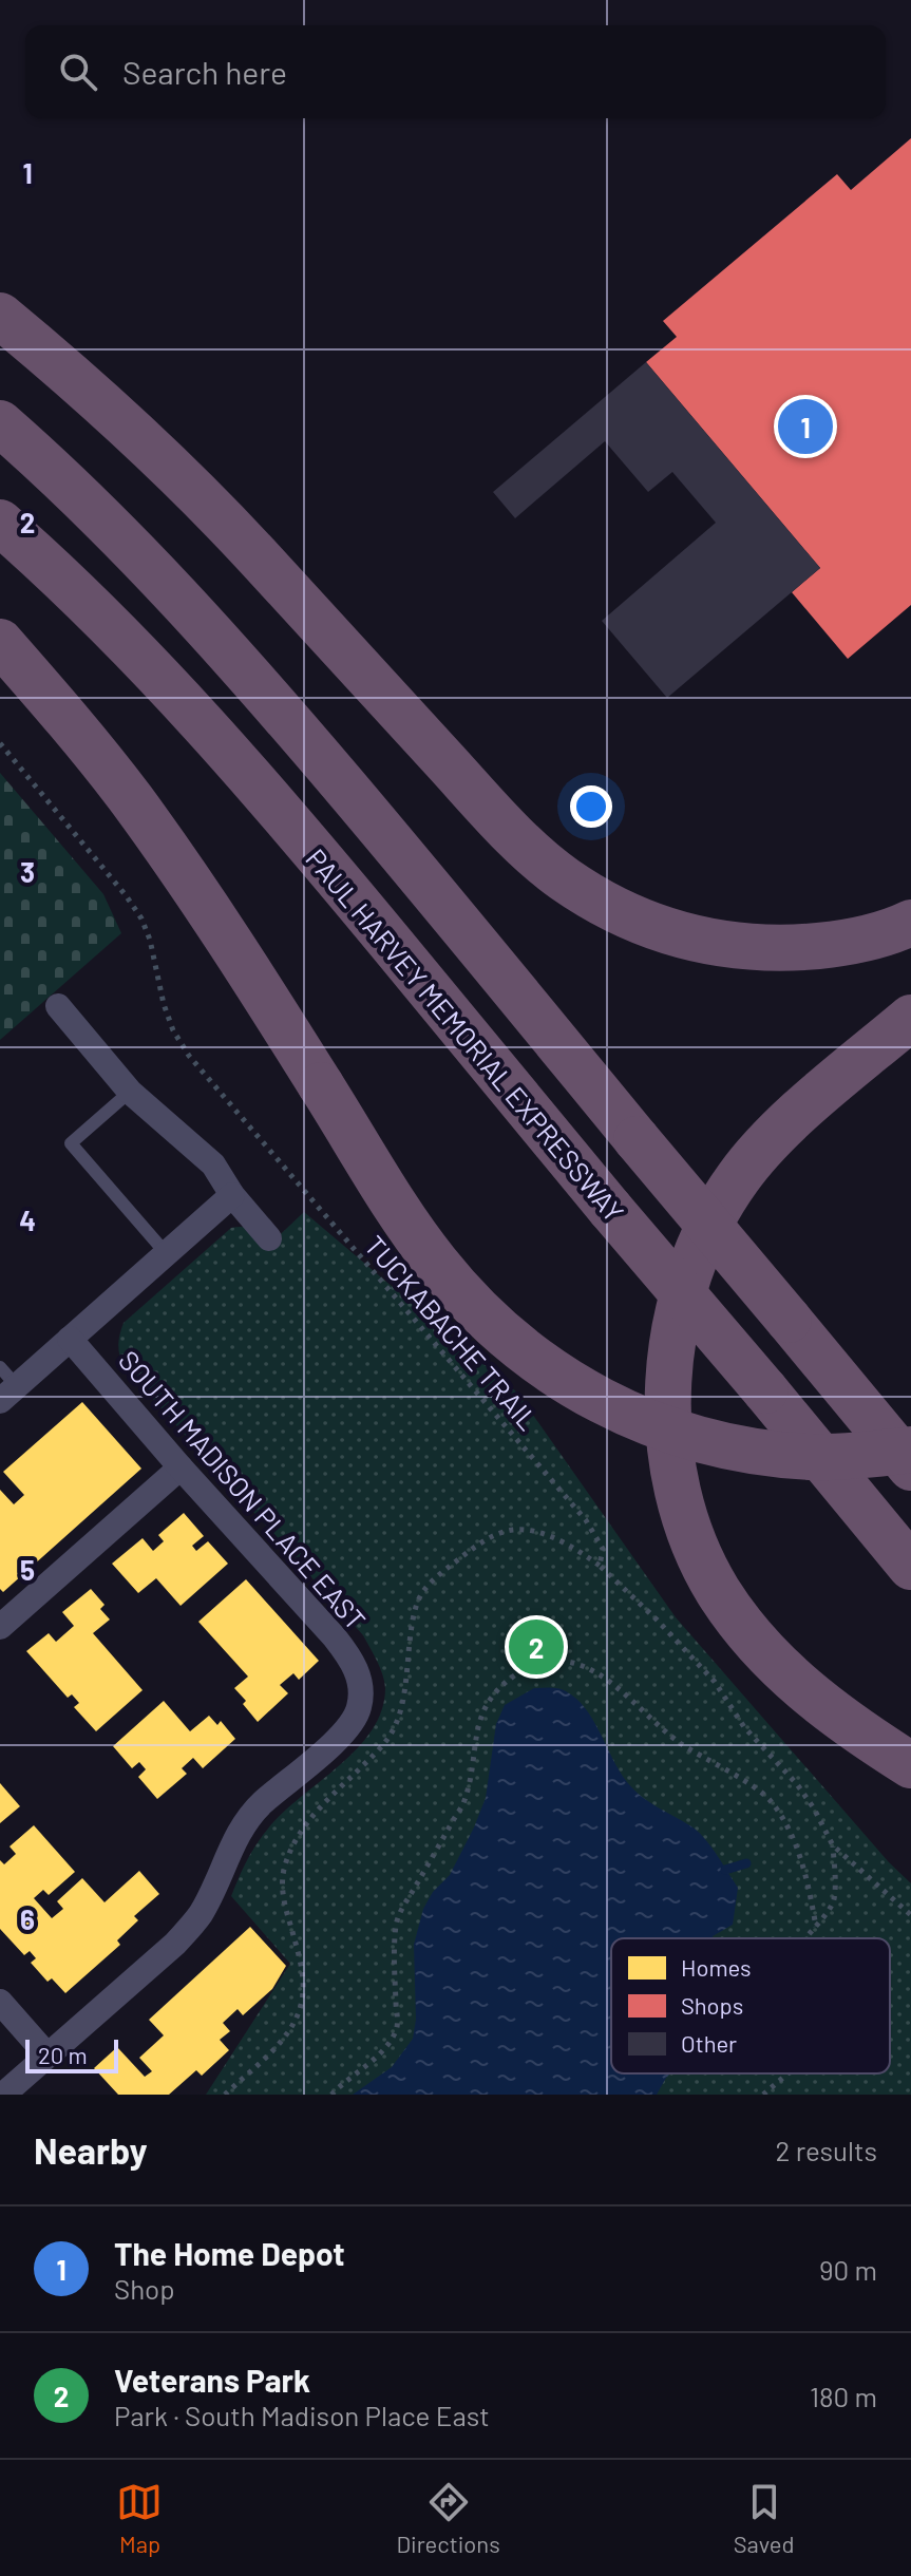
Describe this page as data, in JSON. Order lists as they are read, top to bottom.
{
  "streets": {
    "highway": ["PAUL HARVEY MEMORIAL EXPRESSWAY"],
    "street": ["SOUTH MADISON PLACE EAST"],
    "path": ["TUCKABACHE TRAIL"]
  },
  "legend": ["Homes", "Shops", "Other"],
  "scale_bar": "20 m",
  "page": {
    "search": "Search here",
    "pins": ["1", "2"],
    "scale": "20 m",
    "heading": ["Nearby", "2 results"],
    "list": [
      {
        "mark": "1",
        "name": "The Home Depot",
        "note": "Shop",
        "value": "90 m"
      },
      {
        "mark": "2",
        "name": "Veterans Park",
        "note": "Park · South Madison Place East",
        "value": "180 m"
      }
    ],
    "nav": ["Map", "Directions", "Saved"]
  },
  "grid": {
    "rows": [
      "1",
      "2",
      "3",
      "4",
      "5",
      "6"
    ]
  }
}
